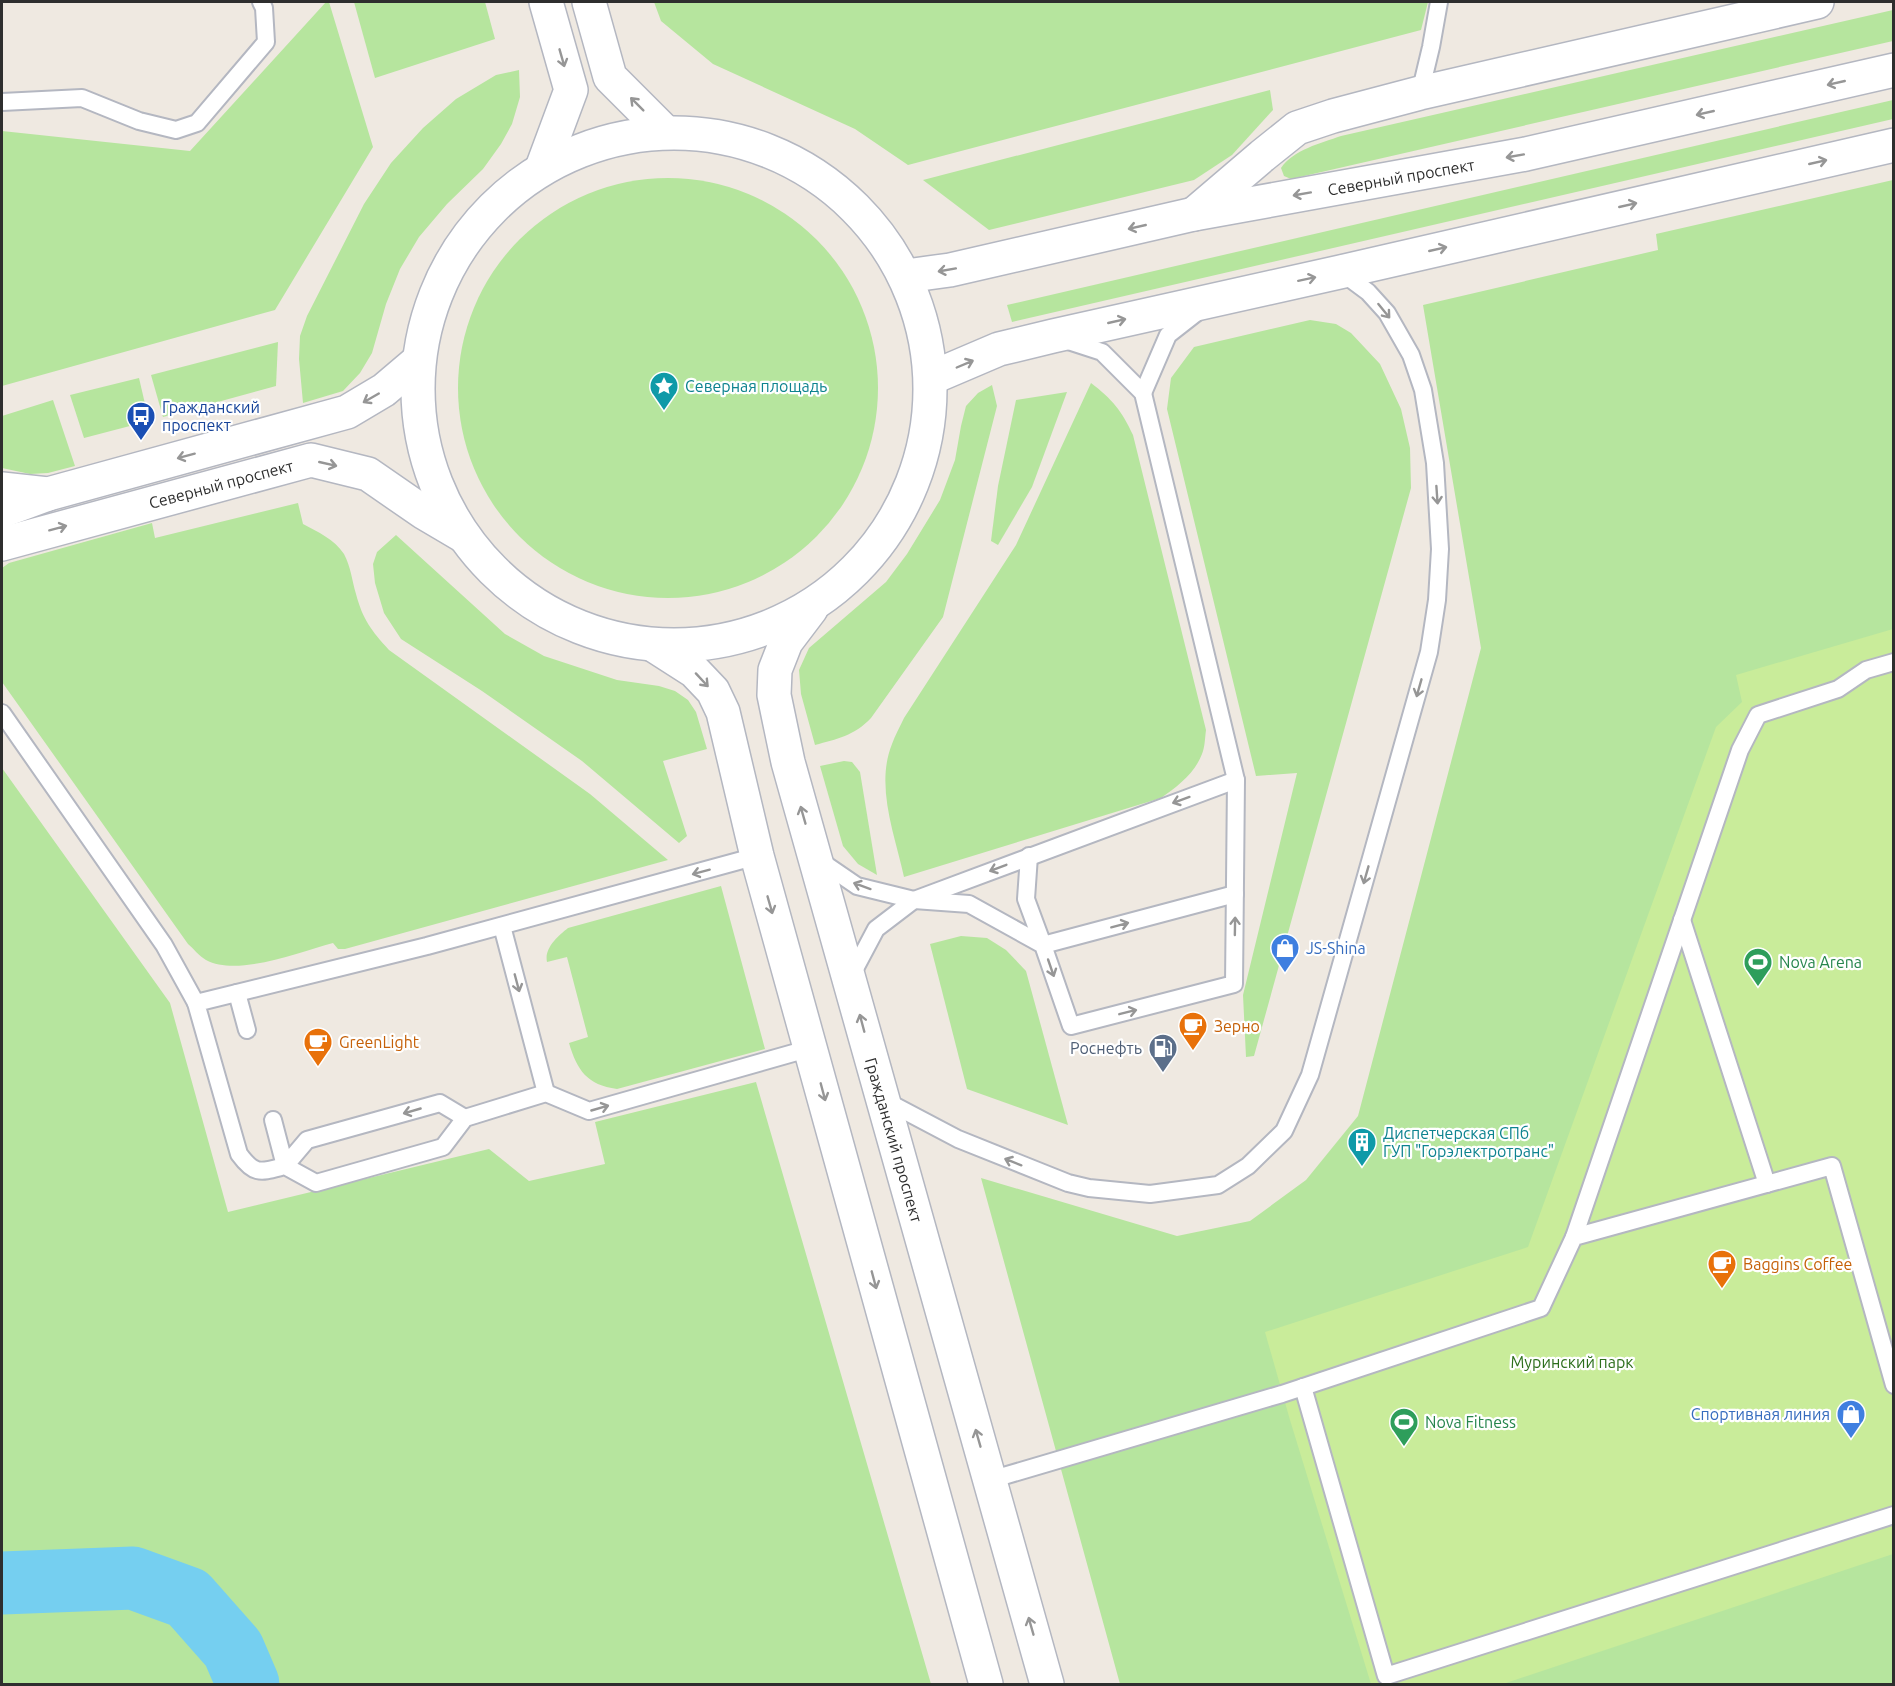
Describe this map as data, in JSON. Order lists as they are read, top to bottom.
{
  "streets": {
    "main road": ["Северный проспект", "Гражданский проспект"]
  },
  "parks": ["Муринский парк"],
  "places": {
    "place": ["Северная площадь"],
    "bus stop": ["Гражданский проспект"],
    "shop": ["JS-Shina", "Спортивная линия"],
    "sports": ["Nova Arena", "Nova Fitness"],
    "cafe": ["Зерно", "GreenLight", "Baggins Coffee"],
    "fuel station": ["Роснефть"],
    "building": ["Диспетчерская СПб ГУП \"Горэлектротранс\""]
  }
}
